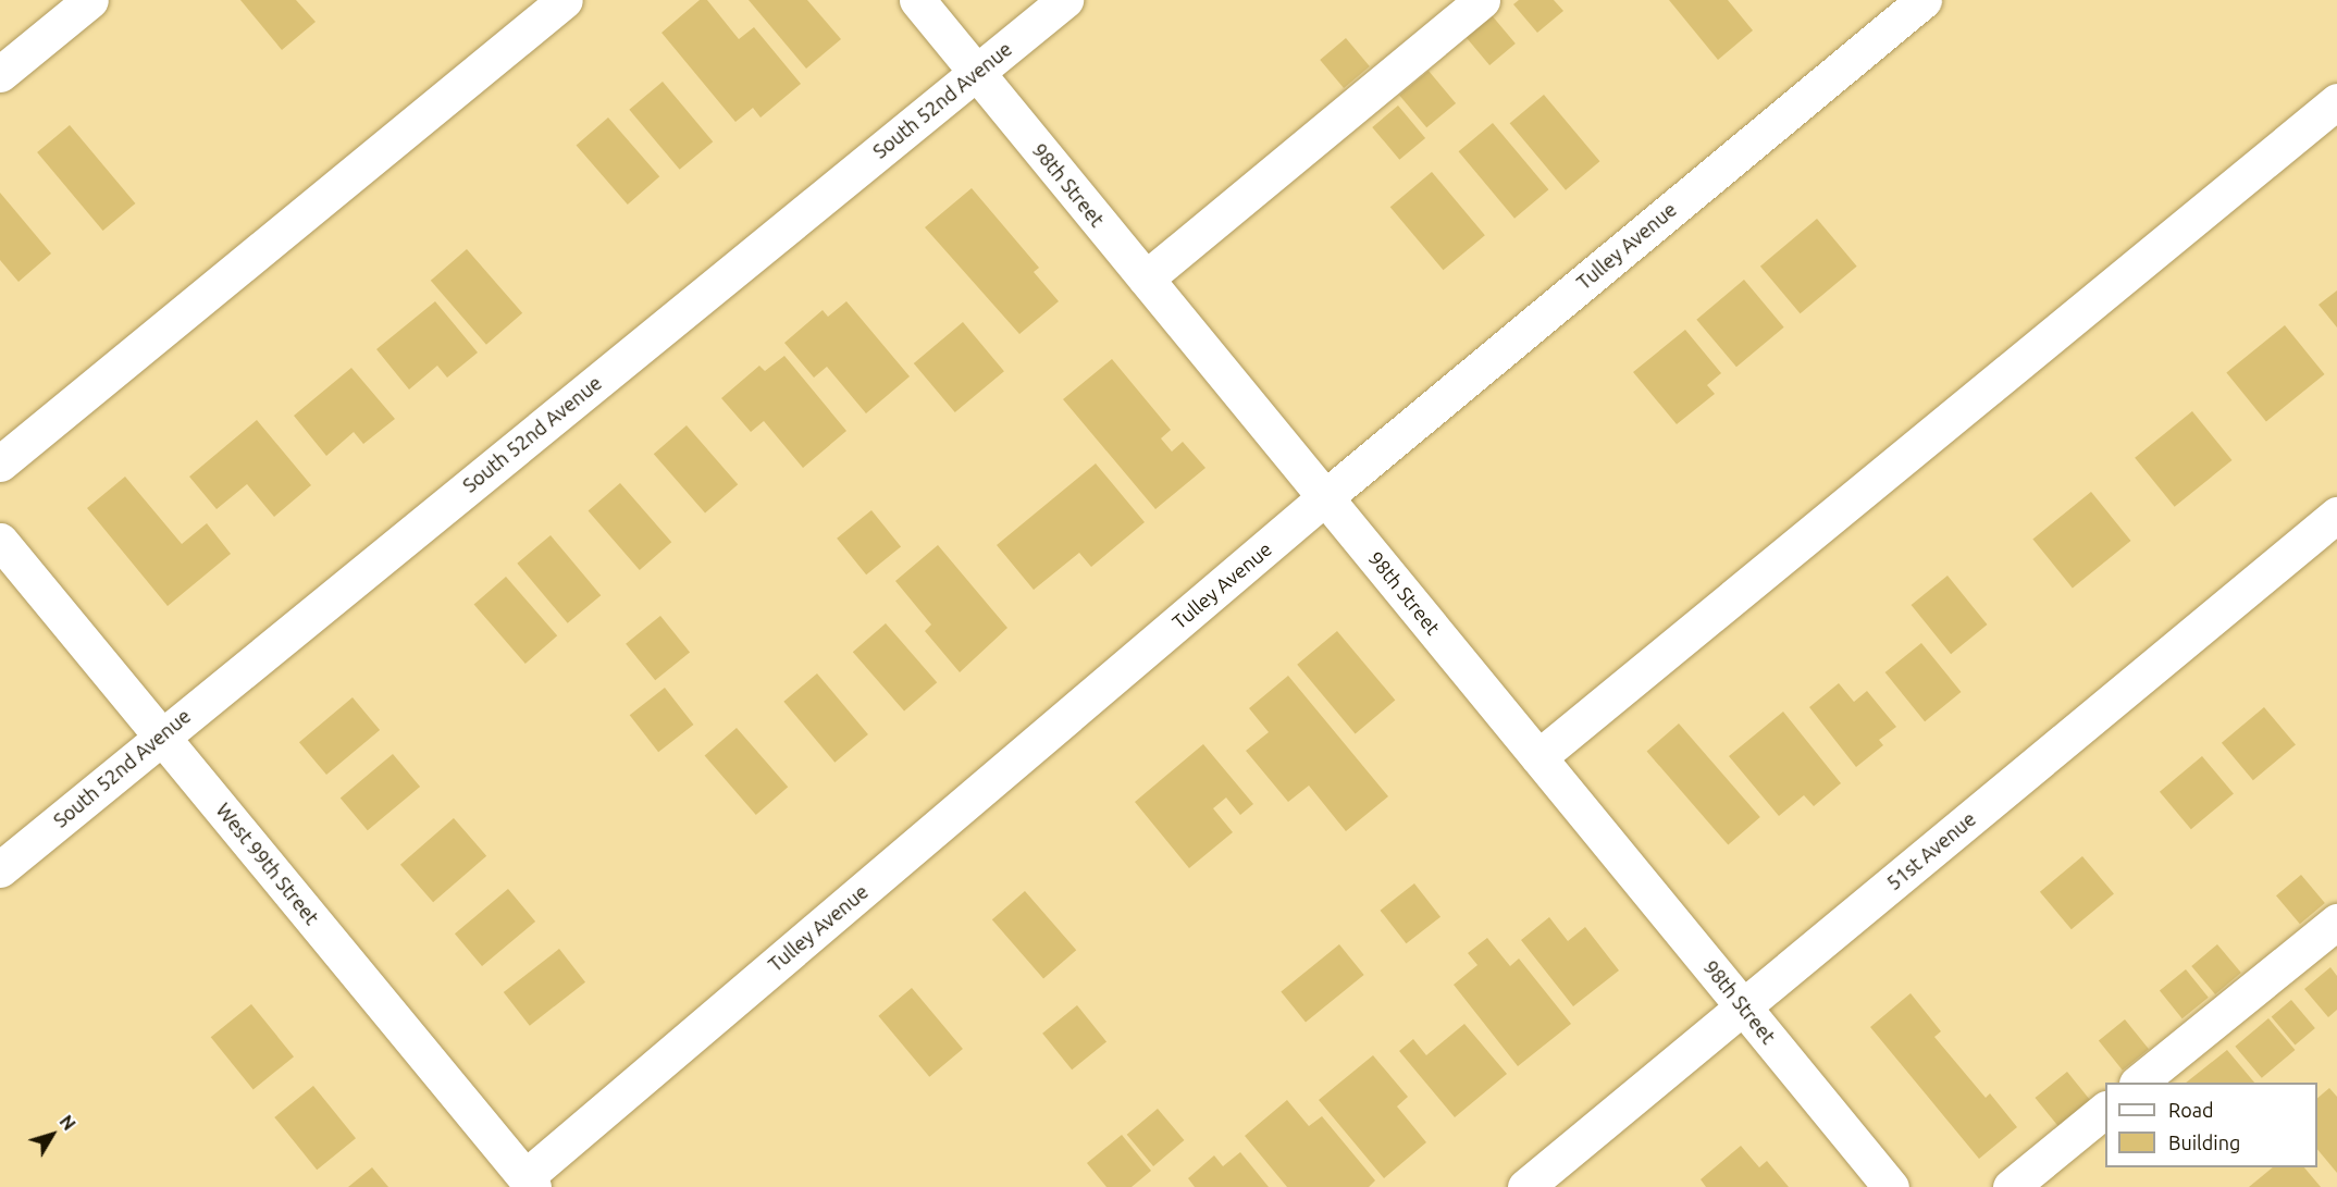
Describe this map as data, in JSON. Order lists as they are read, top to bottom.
{
  "streets": {
    "street": [
      "South 52nd Avenue",
      "98th Street",
      "Tulley Avenue",
      "51st Avenue",
      "West 99th Street"
    ]
  },
  "crossings": [
    ["South 52nd Avenue", "98th Street"],
    ["South 52nd Avenue", "West 99th Street"],
    ["98th Street", "Tulley Avenue"],
    ["98th Street", "51st Avenue"],
    ["Tulley Avenue", "West 99th Street"]
  ],
  "legend": ["Road", "Building"],
  "north": "top right"
}
